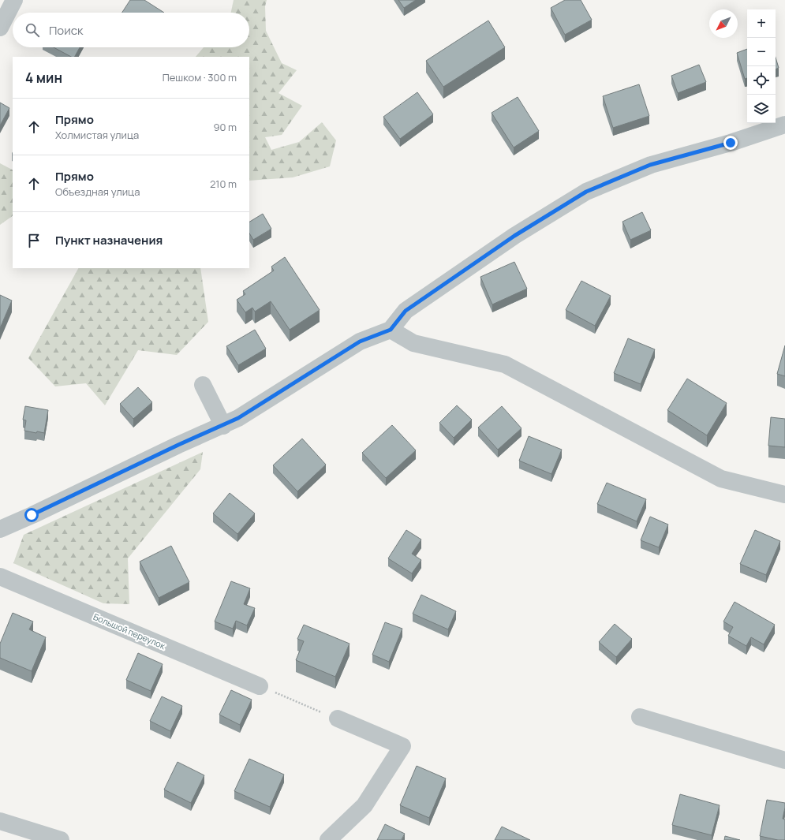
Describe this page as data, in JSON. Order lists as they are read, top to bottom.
{
  "streets": {
    "street": ["Большой переулок"]
  },
  "north": "bottom left",
  "page": {
    "map_buttons": ["+", "−"],
    "search": "Поиск",
    "heading": ["4 мин", "Пешком · 300 m"],
    "list": [
      ["Прямо", "Холмистая улица", "90 m"],
      ["Прямо", "Объездная улица", "210 m"],
      "Пункт назначения"
    ]
  }
}
